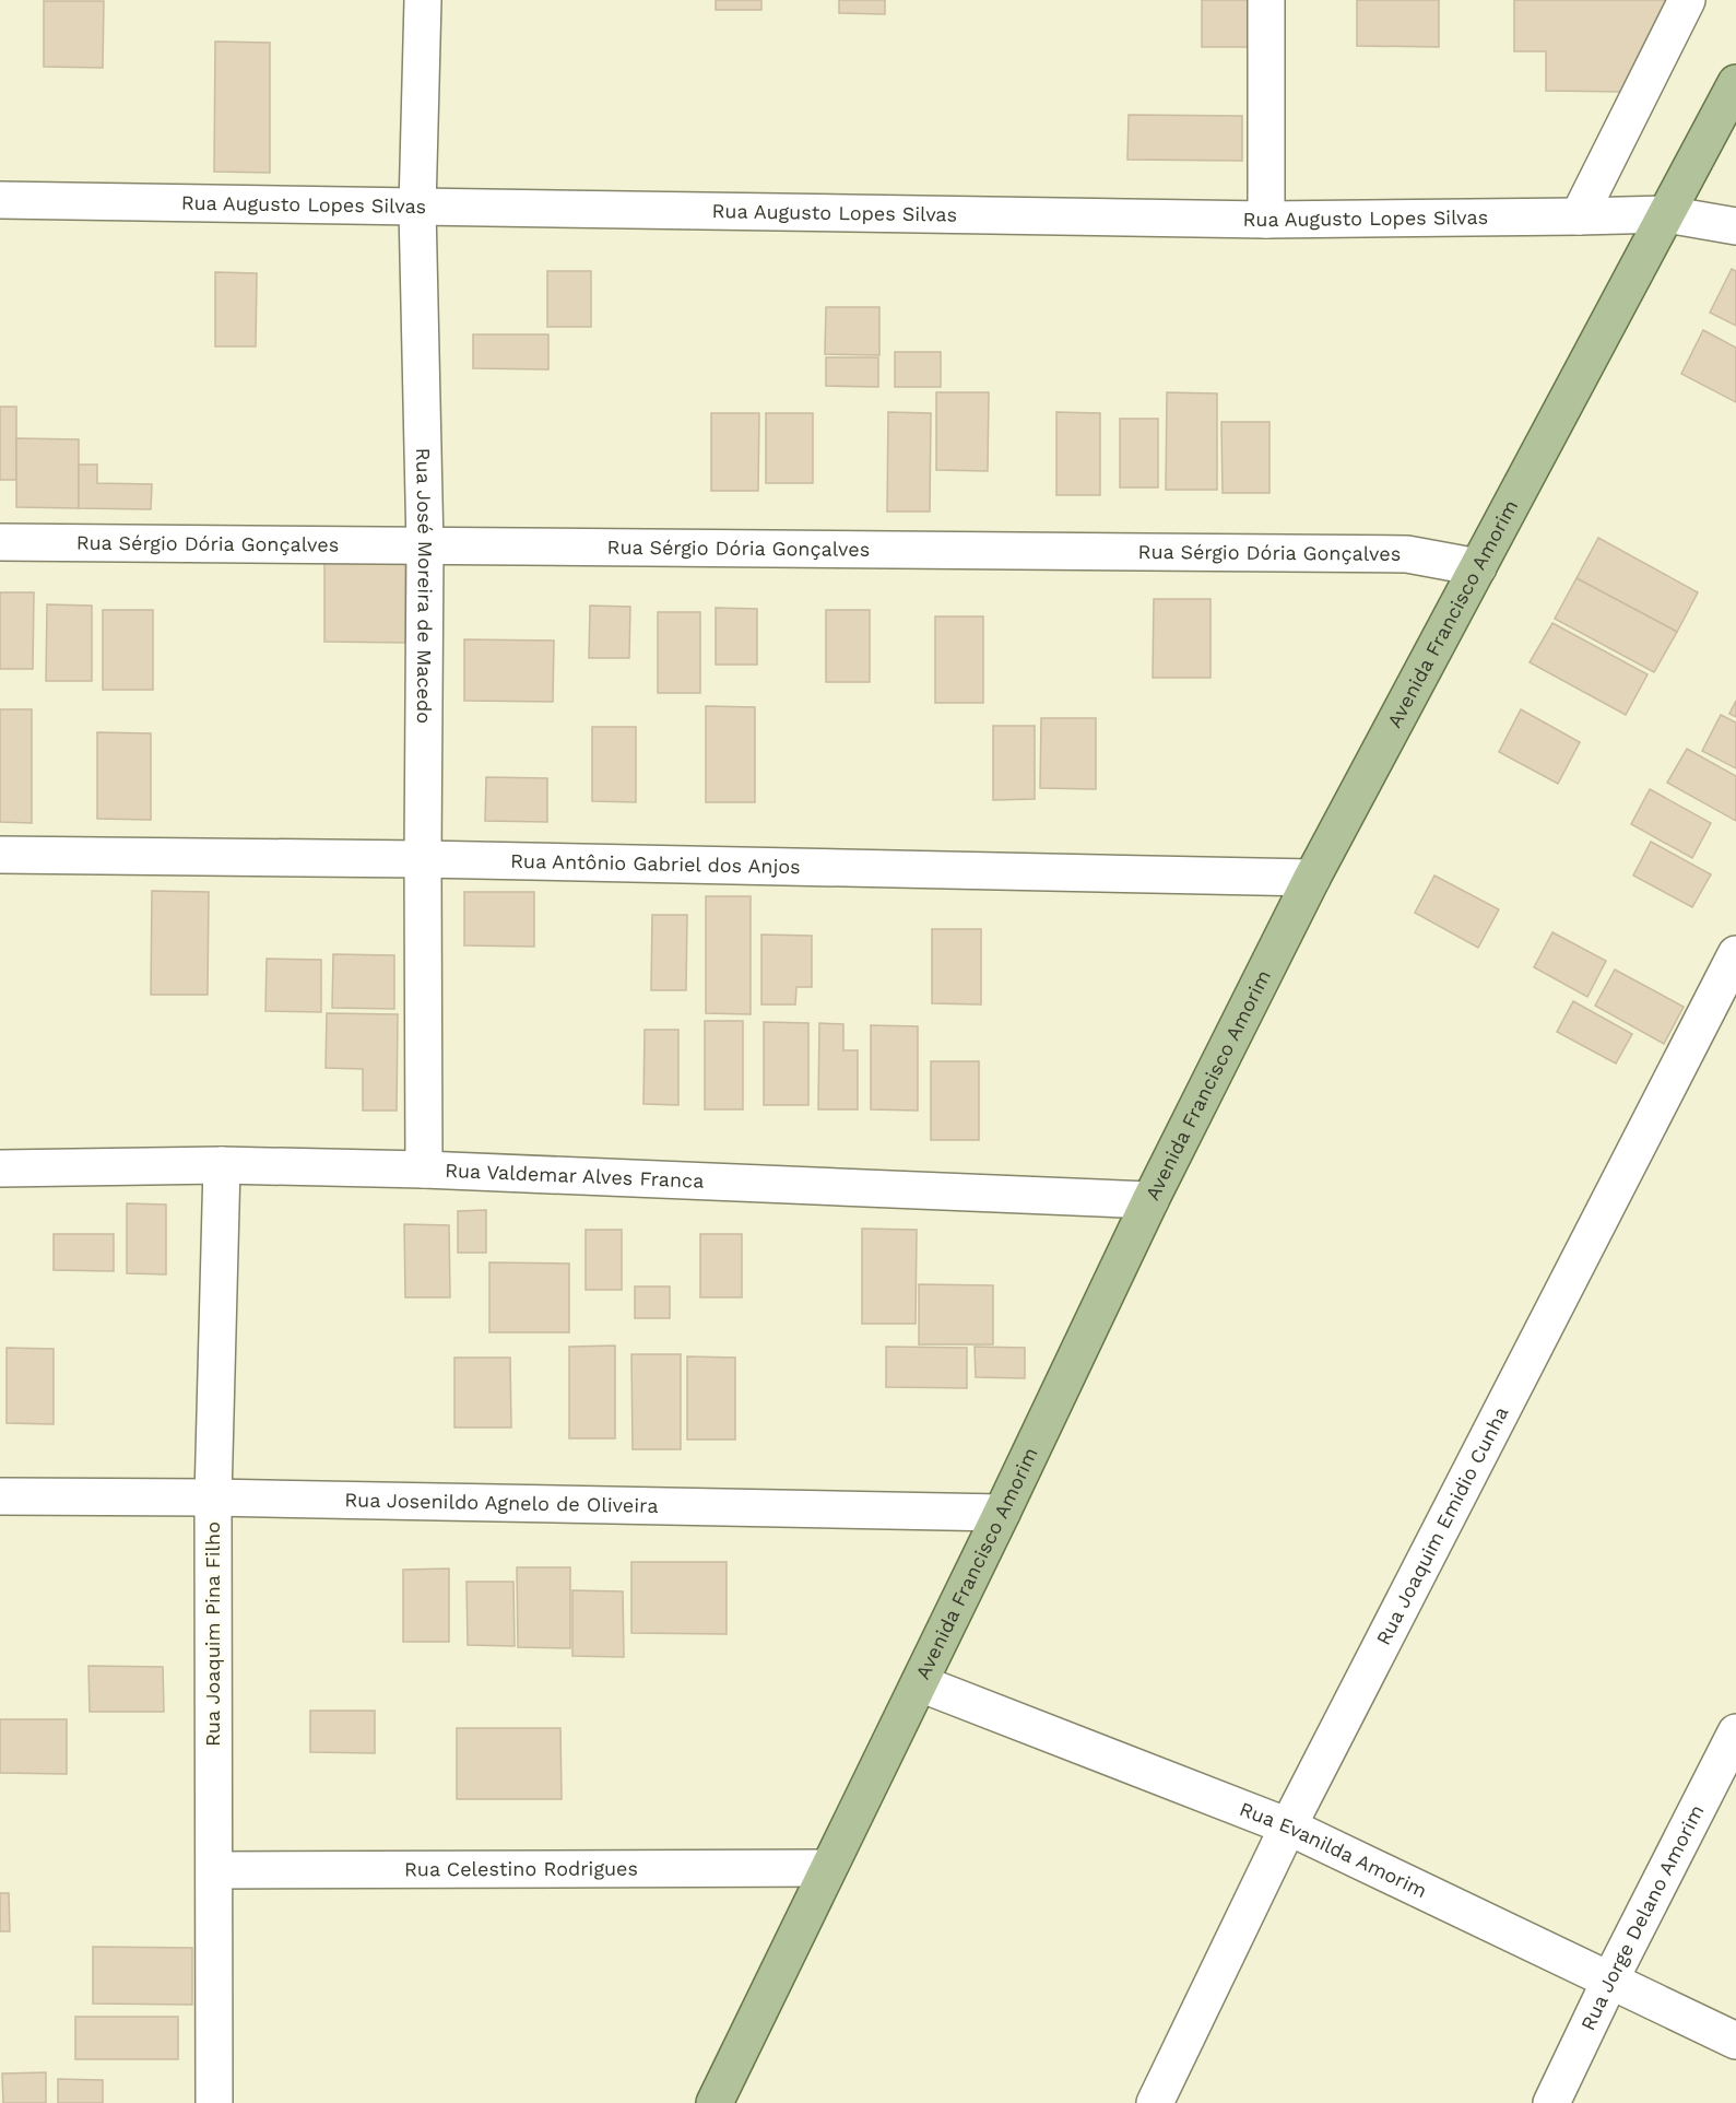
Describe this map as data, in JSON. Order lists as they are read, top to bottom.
{
  "streets": {
    "main road": ["Avenida Francisco Amorim"],
    "street": [
      "Rua Augusto Lopes Silvas",
      "Rua Sérgio Dória Gonçalves",
      "Rua José Moreira de Macedo",
      "Rua Antônio Gabriel dos Anjos",
      "Rua Valdemar Alves Franca",
      "Rua Josenildo Agnelo de Oliveira",
      "Rua Joaquim Emidio Cunha",
      "Rua Joaquim Pina Filho",
      "Rua Evanilda Amorim",
      "Rua Celestino Rodrigues",
      "Rua Jorge Delano Amorim"
    ]
  },
  "crossings": [
    ["Rua Augusto Lopes Silvas", "Rua José Moreira de Macedo"],
    ["Rua Augusto Lopes Silvas", "Avenida Francisco Amorim"],
    ["Rua Sérgio Dória Gonçalves", "Rua José Moreira de Macedo"],
    ["Rua Sérgio Dória Gonçalves", "Avenida Francisco Amorim"],
    ["Rua José Moreira de Macedo", "Rua Antônio Gabriel dos Anjos"],
    ["Rua José Moreira de Macedo", "Rua Valdemar Alves Franca"],
    ["Avenida Francisco Amorim", "Rua Antônio Gabriel dos Anjos"],
    ["Avenida Francisco Amorim", "Rua Valdemar Alves Franca"],
    ["Avenida Francisco Amorim", "Rua Josenildo Agnelo de Oliveira"],
    ["Avenida Francisco Amorim", "Rua Evanilda Amorim"],
    ["Avenida Francisco Amorim", "Rua Celestino Rodrigues"],
    ["Rua Valdemar Alves Franca", "Rua Joaquim Pina Filho"],
    ["Rua Josenildo Agnelo de Oliveira", "Rua Joaquim Pina Filho"],
    ["Rua Joaquim Emidio Cunha", "Rua Evanilda Amorim"],
    ["Rua Joaquim Pina Filho", "Rua Celestino Rodrigues"],
    ["Rua Evanilda Amorim", "Rua Jorge Delano Amorim"]
  ]
}
